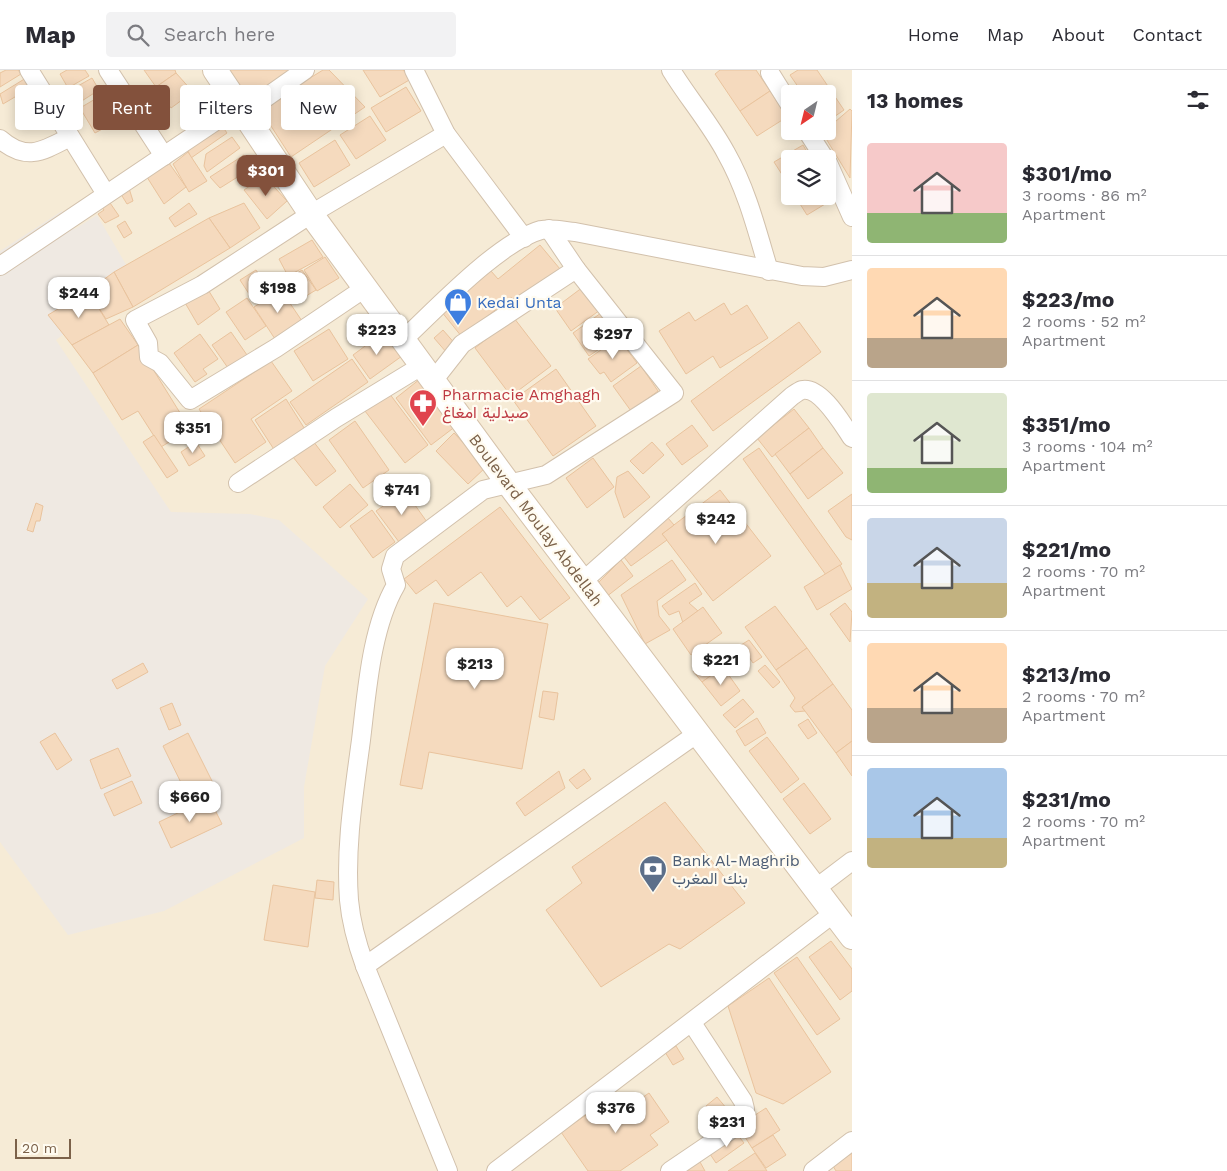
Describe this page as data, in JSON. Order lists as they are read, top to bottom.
{
  "streets": {
    "main road": ["Boulevard Moulay Abdellah"]
  },
  "places": {
    "shop": ["Kedai Unta"],
    "pharmacy": ["Pharmacie Amghagh صيدلية امغاغ"],
    "bank": ["Bank Al-Maghrib بنك المغرب"]
  },
  "scale_bar": "20 m",
  "north": "bottom left",
  "page": {
    "header": "Map",
    "search": "Search here",
    "nav": [
      "Home",
      "Map",
      "About",
      "Contact"
    ],
    "heading": "13 homes",
    "chip": [
      "Buy",
      "Rent",
      "Filters",
      "New"
    ],
    "list": [
      {
        "name": "$301/mo",
        "note": "3 rooms · 86 m² · Apartment"
      },
      {
        "name": "$223/mo",
        "note": "2 rooms · 52 m² · Apartment"
      },
      {
        "name": "$351/mo",
        "note": "3 rooms · 104 m² · Apartment"
      },
      {
        "name": "$221/mo",
        "note": "2 rooms · 70 m² · Apartment"
      },
      {
        "name": "$213/mo",
        "note": "2 rooms · 70 m² · Apartment"
      },
      {
        "name": "$231/mo",
        "note": "2 rooms · 70 m² · Apartment"
      }
    ],
    "price": [
      "$301",
      "$198",
      "$244",
      "$223",
      "$297",
      "$351",
      "$741",
      "$242",
      "$221",
      "$213",
      "$660",
      "$376",
      "$231"
    ],
    "scale": "20 m"
  }
}
